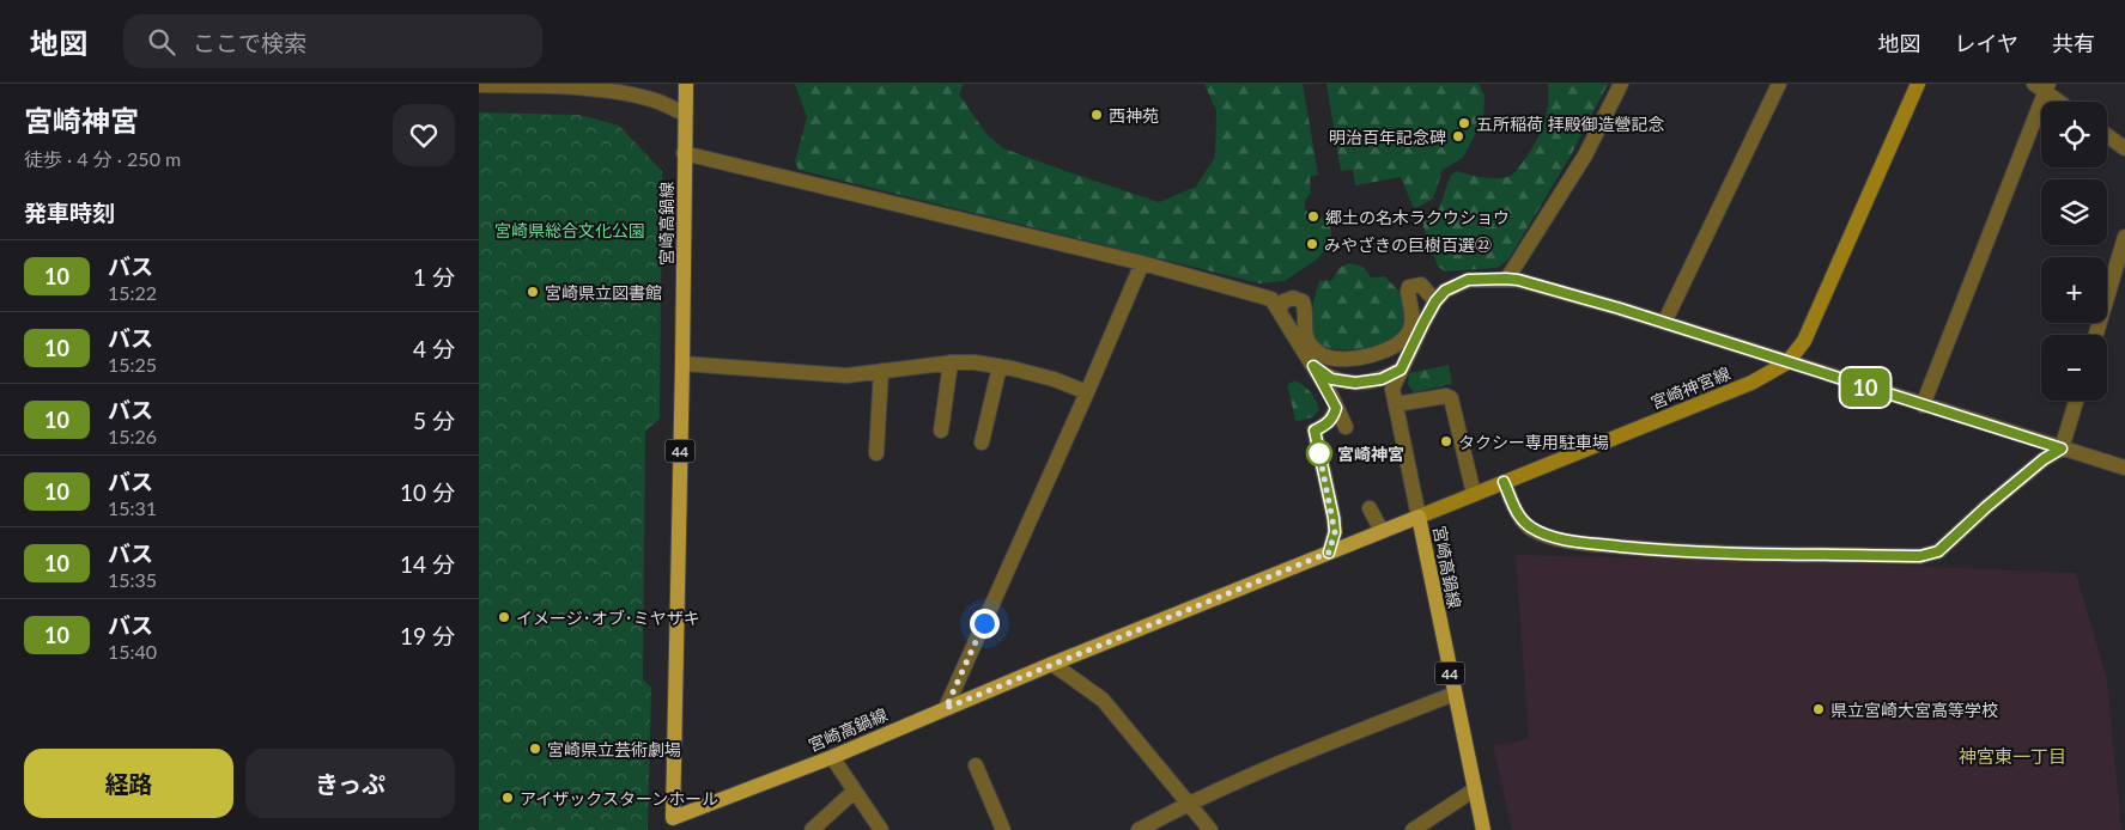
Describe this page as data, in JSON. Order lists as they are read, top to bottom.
{
  "streets": {
    "main road": ["宮崎高鍋線", "宮崎神宮線", "44"]
  },
  "crossings": [
    ["宮崎高鍋線", "宮崎神宮線"]
  ],
  "districts": ["神宮東一丁目"],
  "parks": ["宮崎県総合文化公園"],
  "places": [
    "西神苑",
    "五所稲荷 拝殿御造營記念",
    "明治百年記念碑",
    "郷土の名木ラクウショウ",
    "みやざきの巨樹百選㉒",
    "宮崎県立図書館",
    "タクシー専用駐車場",
    "宮崎神宮",
    "イメージ･オブ･ミヤザキ",
    "県立宮崎大宮高等学校",
    "宮崎県立芸術劇場",
    "アイザックスターンホール"
  ],
  "lines": ["bus line 10"],
  "page": {
    "header": "地図",
    "search": "ここで検索",
    "nav": ["地図", "レイヤ", "共有"],
    "heading": [
      ["宮崎神宮", "徒歩 · 4 分 · 250 m"],
      "発車時刻"
    ],
    "on_map": "10",
    "map_buttons": ["+", "−"],
    "list": [
      {
        "mark": "10",
        "name": "バス",
        "note": "15:22",
        "value": "1 分"
      },
      {
        "mark": "10",
        "name": "バス",
        "note": "15:25",
        "value": "4 分"
      },
      {
        "mark": "10",
        "name": "バス",
        "note": "15:26",
        "value": "5 分"
      },
      {
        "mark": "10",
        "name": "バス",
        "note": "15:31",
        "value": "10 分"
      },
      {
        "mark": "10",
        "name": "バス",
        "note": "15:35",
        "value": "14 分"
      },
      {
        "mark": "10",
        "name": "バス",
        "note": "15:40",
        "value": "19 分"
      }
    ],
    "buttons": ["経路", "きっぷ"]
  }
}
